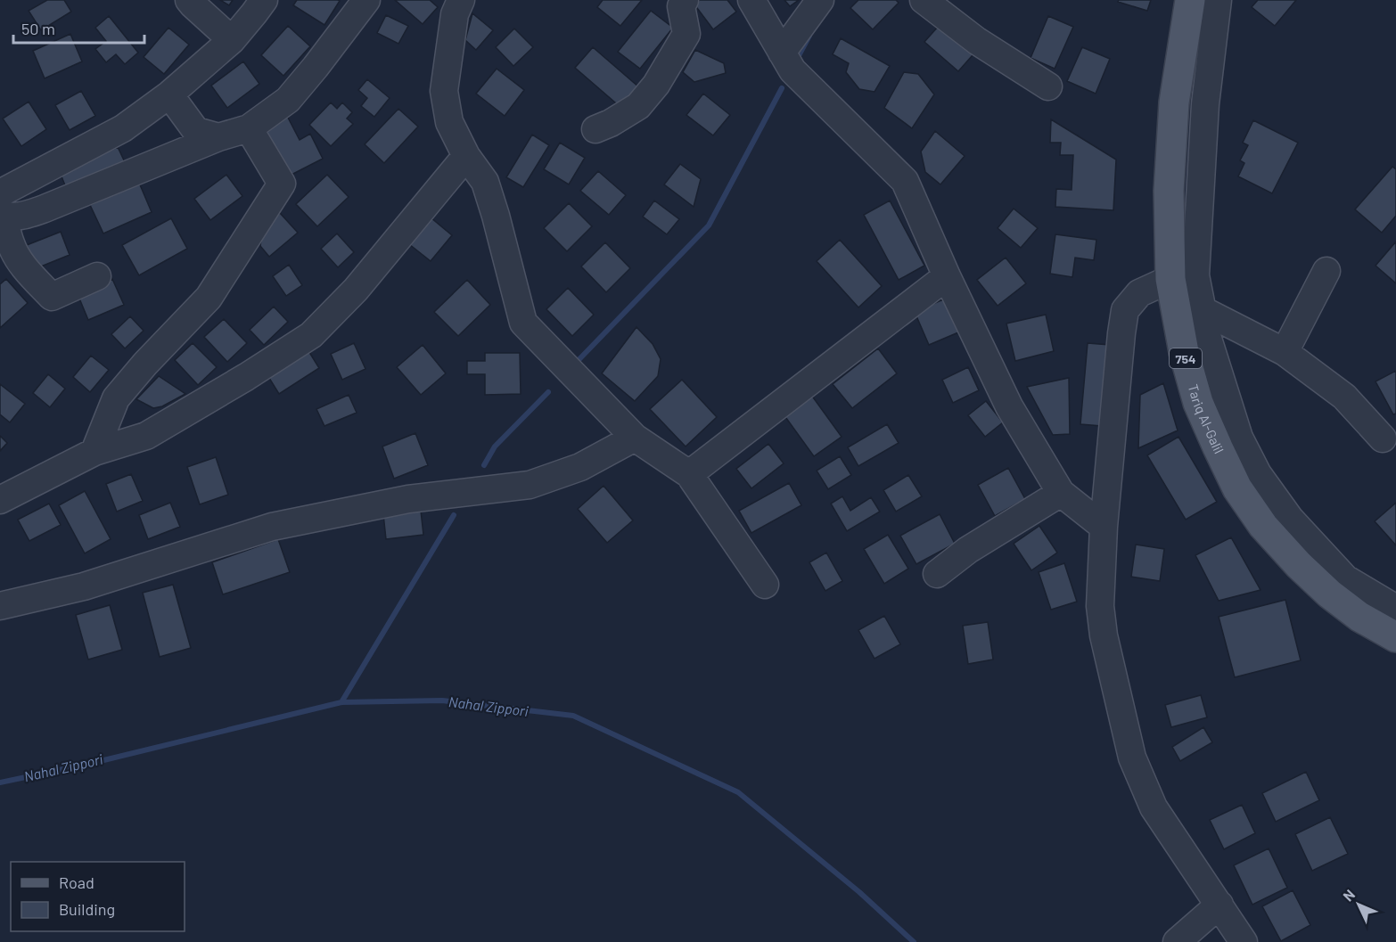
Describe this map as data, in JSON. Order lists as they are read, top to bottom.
{
  "streets": {
    "main road": ["754", "Tariq Al-Galil"]
  },
  "water": ["Nahal Zippori"],
  "legend": ["Road", "Building"],
  "scale_bar": "50 m",
  "north": "top left"
}
